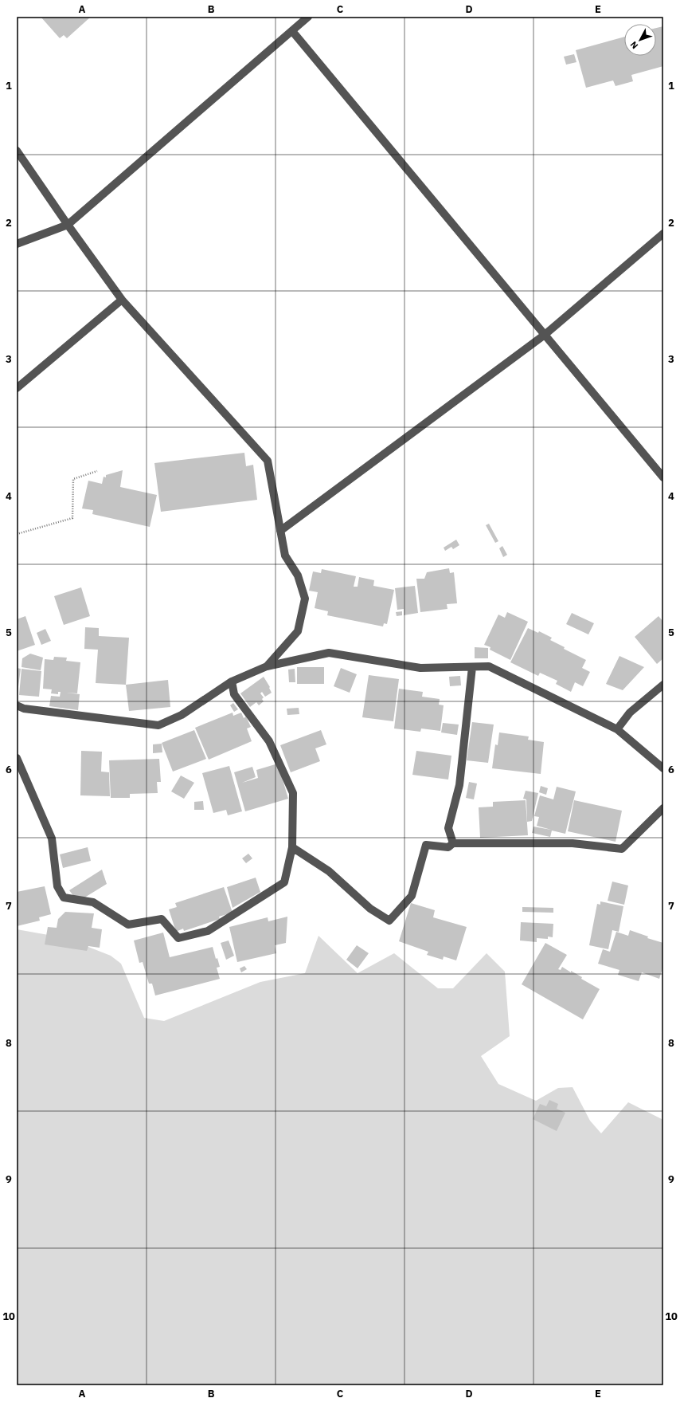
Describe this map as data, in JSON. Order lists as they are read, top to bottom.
{
  "north": "bottom left",
  "grid": {
    "columns": [
      "A",
      "B",
      "C",
      "D",
      "E"
    ],
    "rows": [
      "1",
      "2",
      "3",
      "4",
      "5",
      "6",
      "7",
      "8",
      "9",
      "10"
    ]
  }
}
